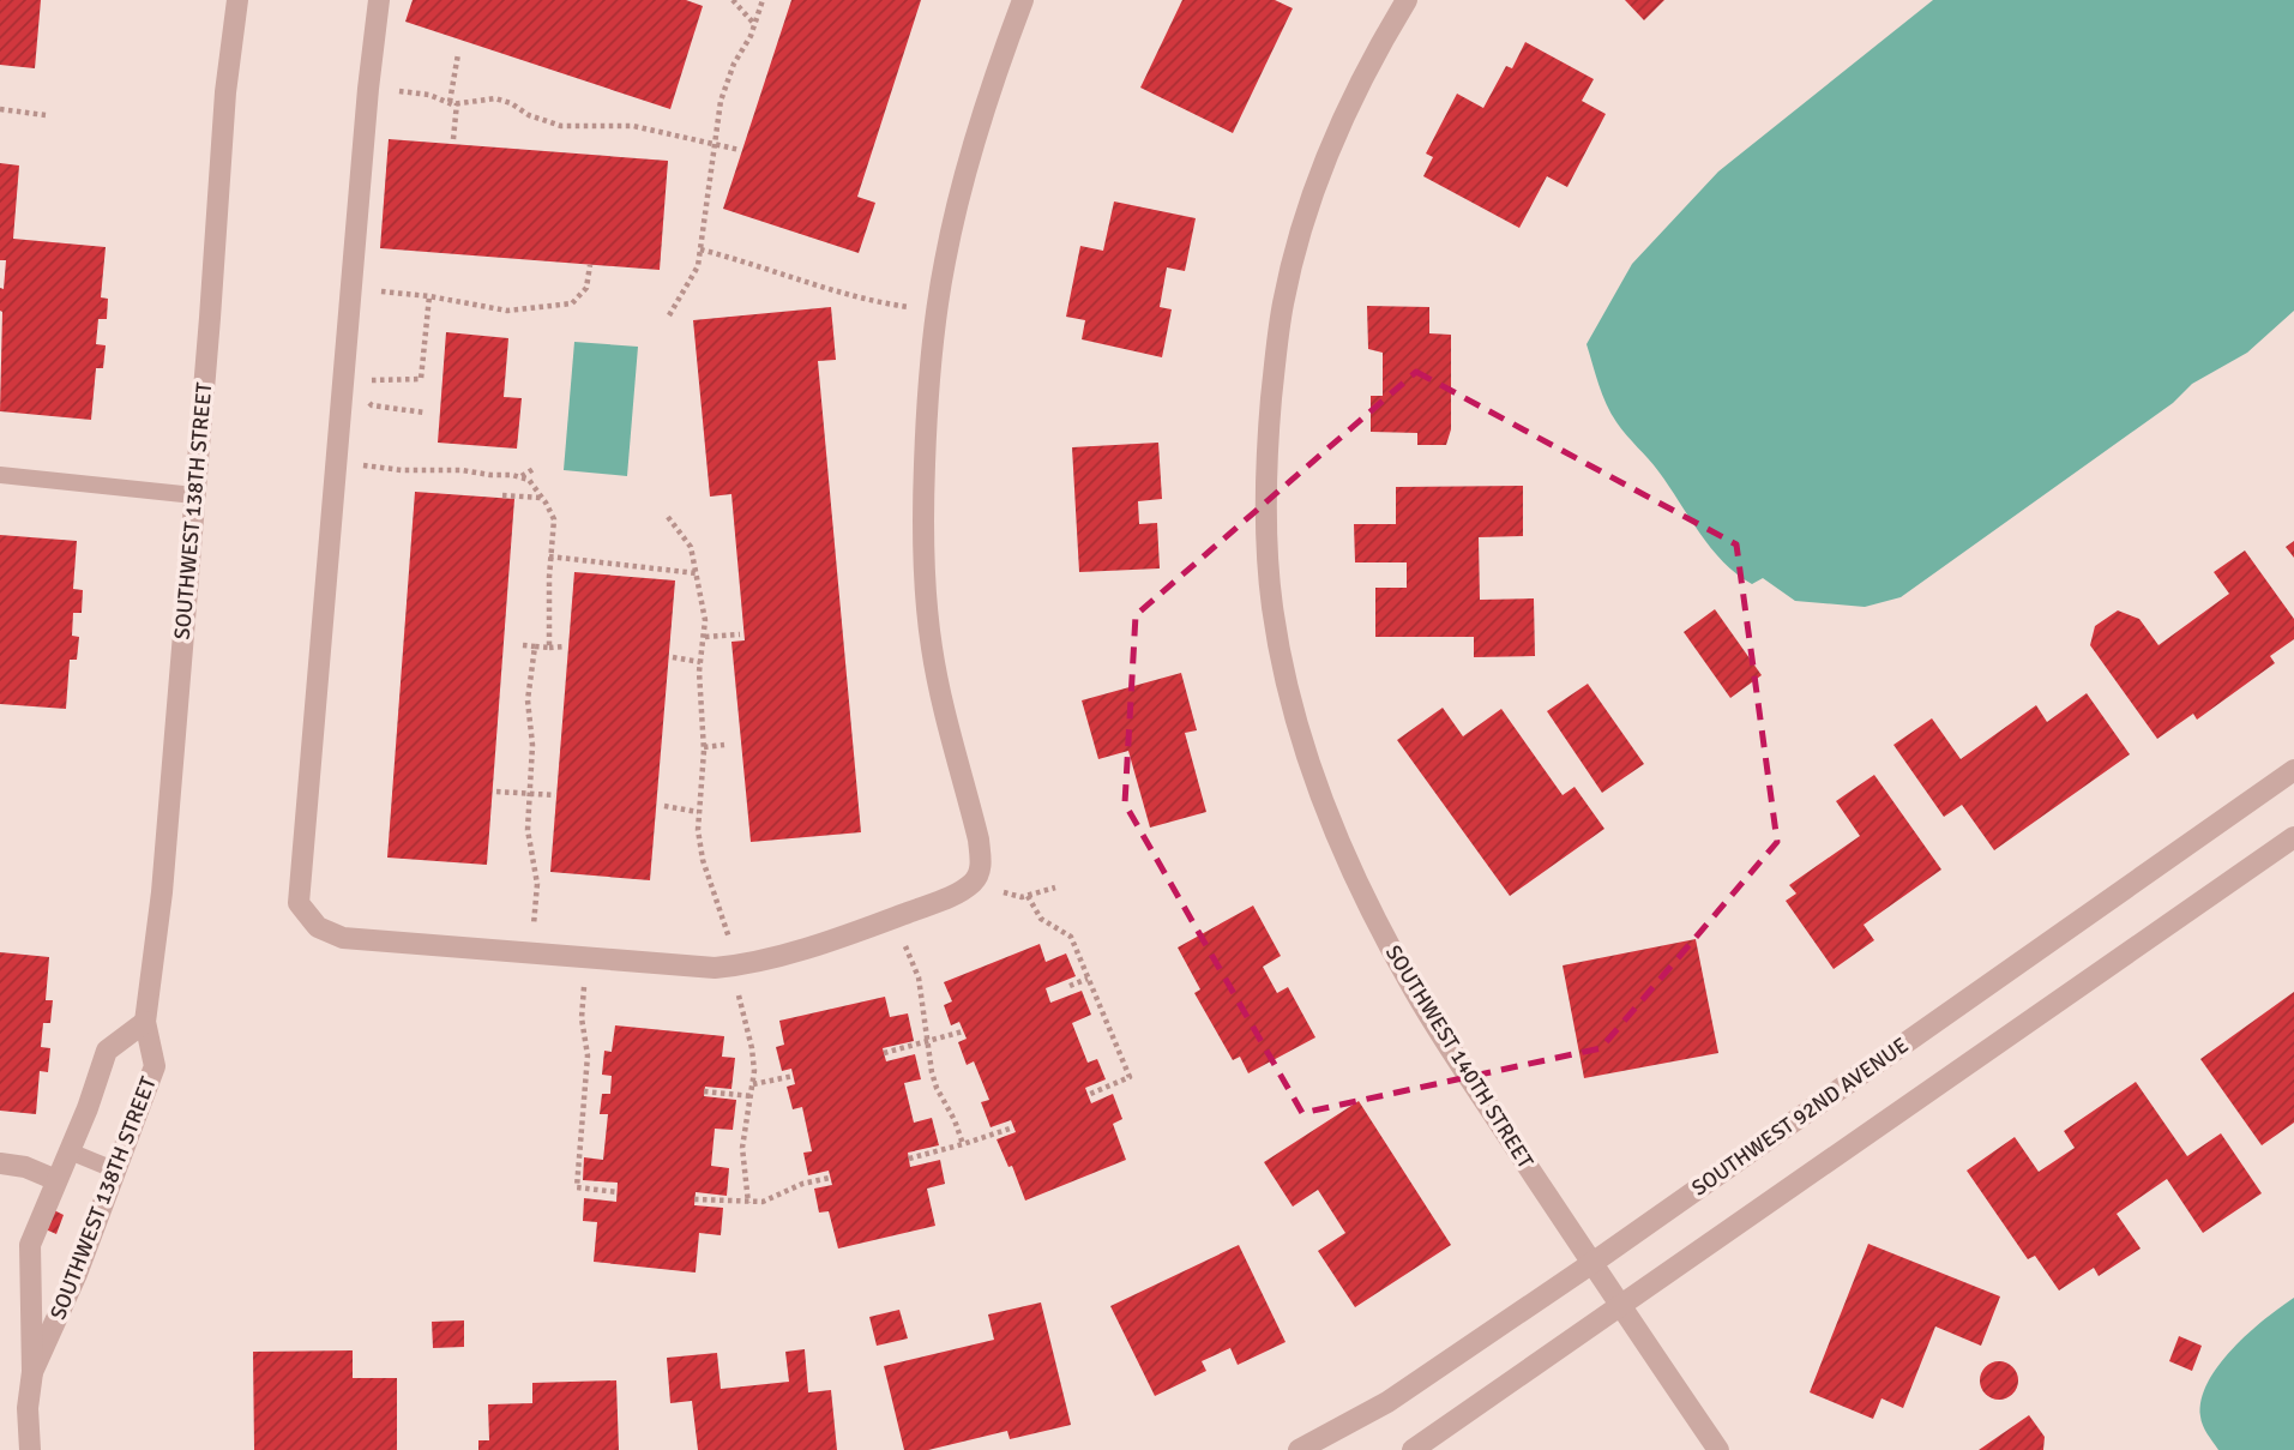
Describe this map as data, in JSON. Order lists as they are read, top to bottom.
{
  "streets": {
    "street": ["SOUTHWEST 138TH STREET", "SOUTHWEST 140TH STREET", "SOUTHWEST 92ND AVENUE"]
  },
  "crossings": [
    ["SOUTHWEST 140TH STREET", "SOUTHWEST 92ND AVENUE"]
  ]
}
